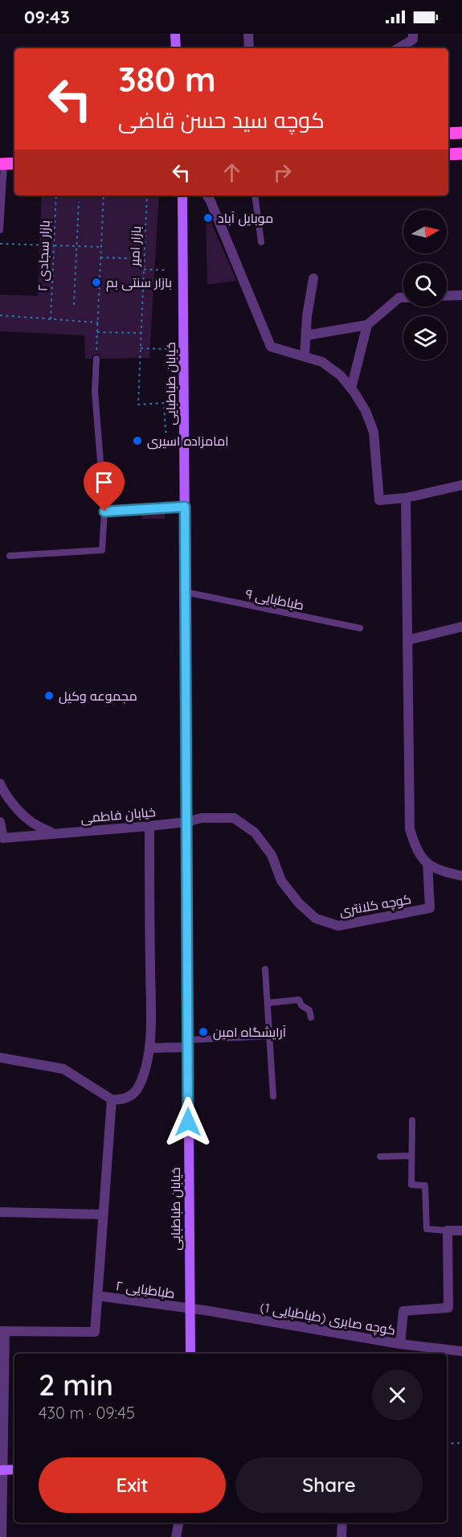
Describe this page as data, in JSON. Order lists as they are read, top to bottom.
{
  "streets": {
    "main road": ["خیابان طباطبایی"],
    "street": [
      "خیابان فاطمی",
      "کوچه کلانتری",
      "طباطبایی ۲",
      "کوچه صابری (طباطبایی 1)"
    ],
    "lane": ["طباطبایی ۹"],
    "path": ["بازار امیر", "بازار سجادی ۲"]
  },
  "crossings": [
    ["خیابان طباطبایی", "طباطبایی ۹"],
    ["خیابان طباطبایی", "خیابان فاطمی"],
    ["خیابان طباطبایی", "کوچه کلانتری"],
    ["خیابان طباطبایی", "طباطبایی ۲"],
    ["خیابان طباطبایی", "کوچه صابری (طباطبایی 1)"],
    ["خیابان فاطمی", "کوچه کلانتری"],
    ["طباطبایی ۲", "کوچه صابری (طباطبایی 1)"]
  ],
  "places": [
    "موبایل آباد",
    "بازار سنتی بم",
    "امامزاده اسیری",
    "مجموعه وکیل",
    "آرایشگاه امین"
  ],
  "north": "right",
  "page": {
    "status": "09:43",
    "turn": ["380 m", "کوچه سید حسن قاضی"],
    "heading": ["2 min", "430 m · 09:45"],
    "buttons": ["Exit", "Share"]
  }
}
